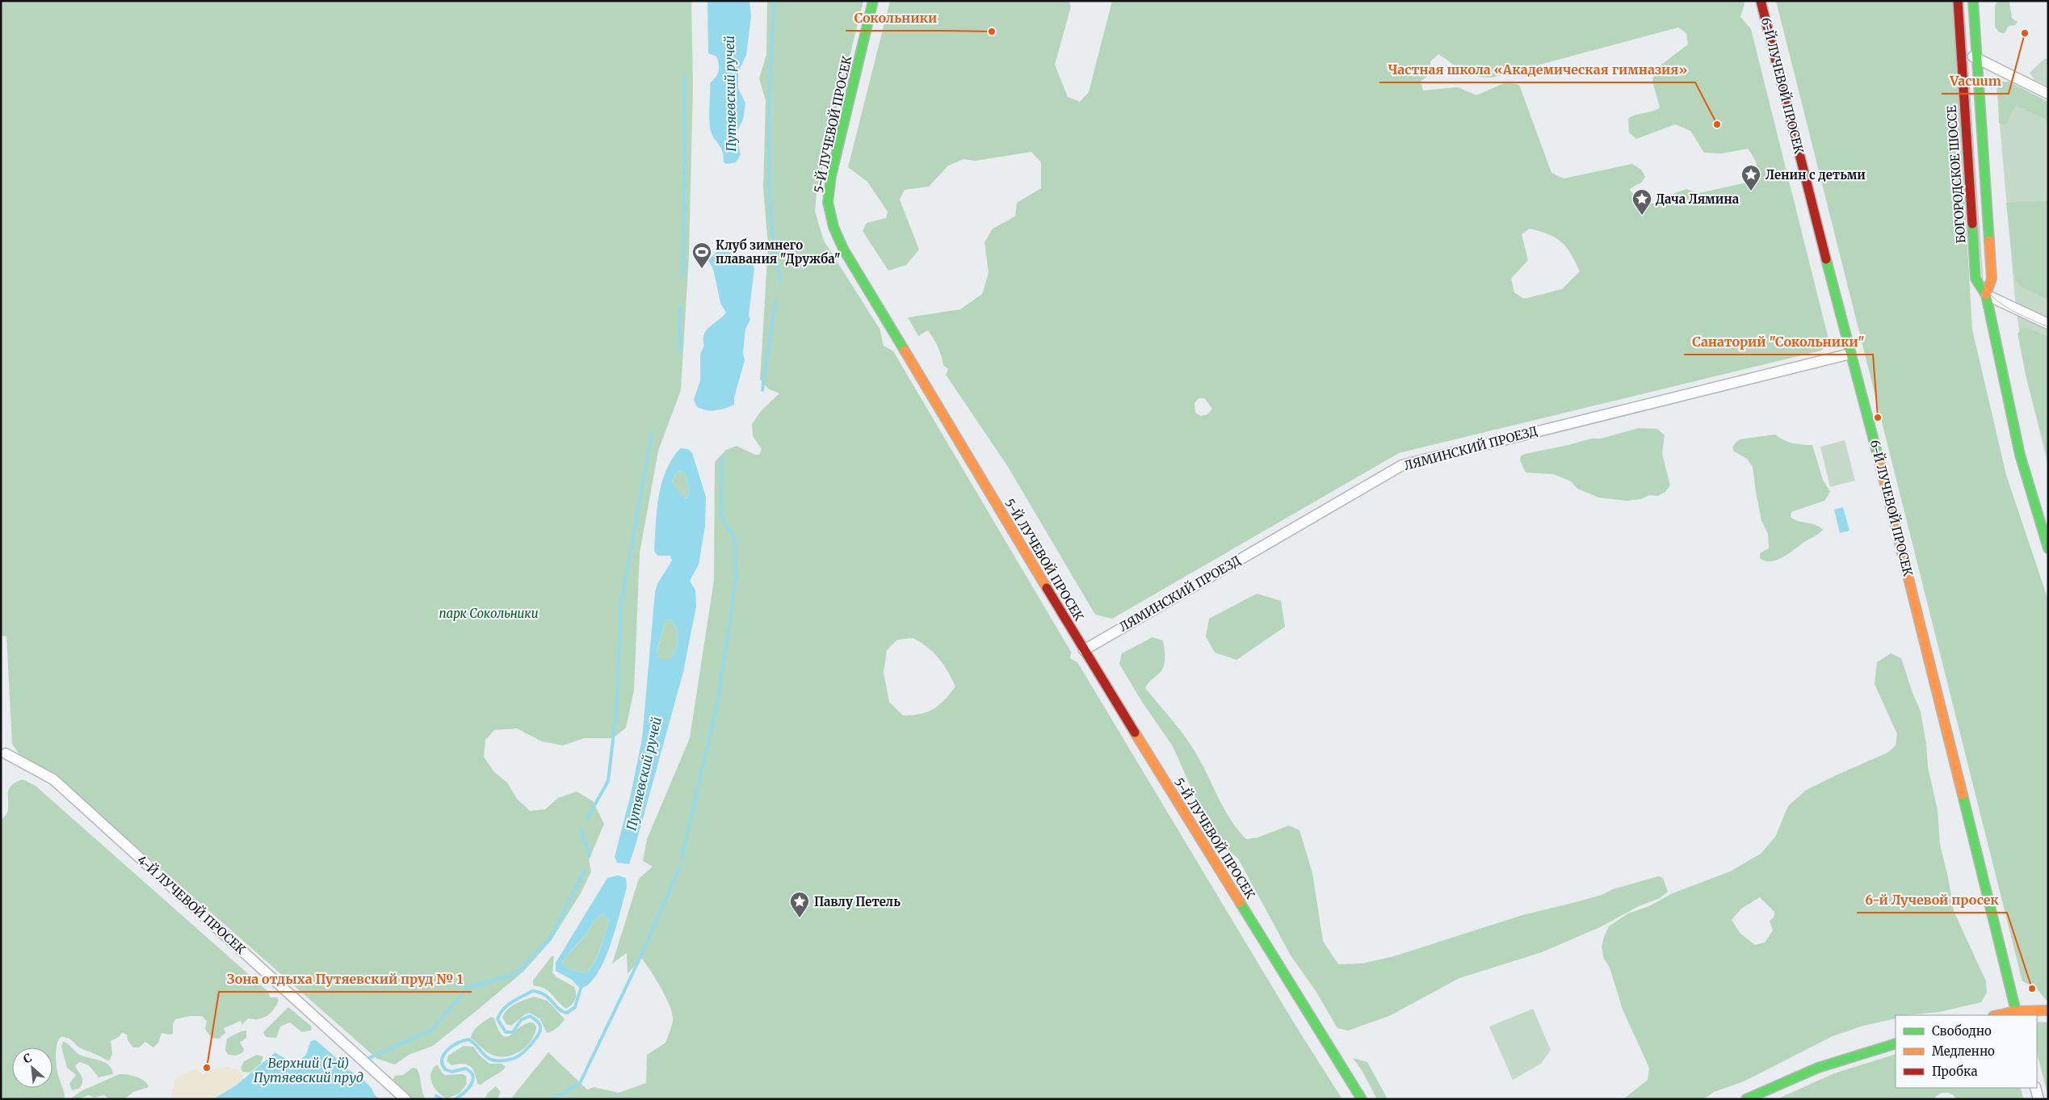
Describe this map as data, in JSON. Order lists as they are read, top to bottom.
{
  "streets": {
    "street": [
      "6-Й ЛУЧЕВОЙ ПРОСЕК",
      "5-Й ЛУЧЕВОЙ ПРОСЕК",
      "БОГОРОДСКОЕ ШОССЕ",
      "ЛЯМИНСКИЙ ПРОЕЗД",
      "4-Й ЛУЧЕВОЙ ПРОСЕК"
    ]
  },
  "crossings": [
    ["6-Й ЛУЧЕВОЙ ПРОСЕК", "ЛЯМИНСКИЙ ПРОЕЗД"],
    ["5-Й ЛУЧЕВОЙ ПРОСЕК", "ЛЯМИНСКИЙ ПРОЕЗД"]
  ],
  "water": ["Путяевский ручей", "Верхний (1-й) Путяевский пруд"],
  "parks": ["парк Сокольники"],
  "places": {
    "other": [
      "Сокольники",
      "Vacuum",
      "Частная школа «Академическая гимназия»",
      "Санаторий \"Сокольники\"",
      "6-й Лучевой просек",
      "Зона отдыха Путяевский пруд № 1"
    ],
    "place": ["Ленин с детьми", "Дача Лямина", "Павлу Петель"],
    "sports": ["Клуб зимнего плавания \"Дружба\""]
  },
  "legend": ["Свободно", "Медленно", "Пробка"],
  "north": "top left"
}
